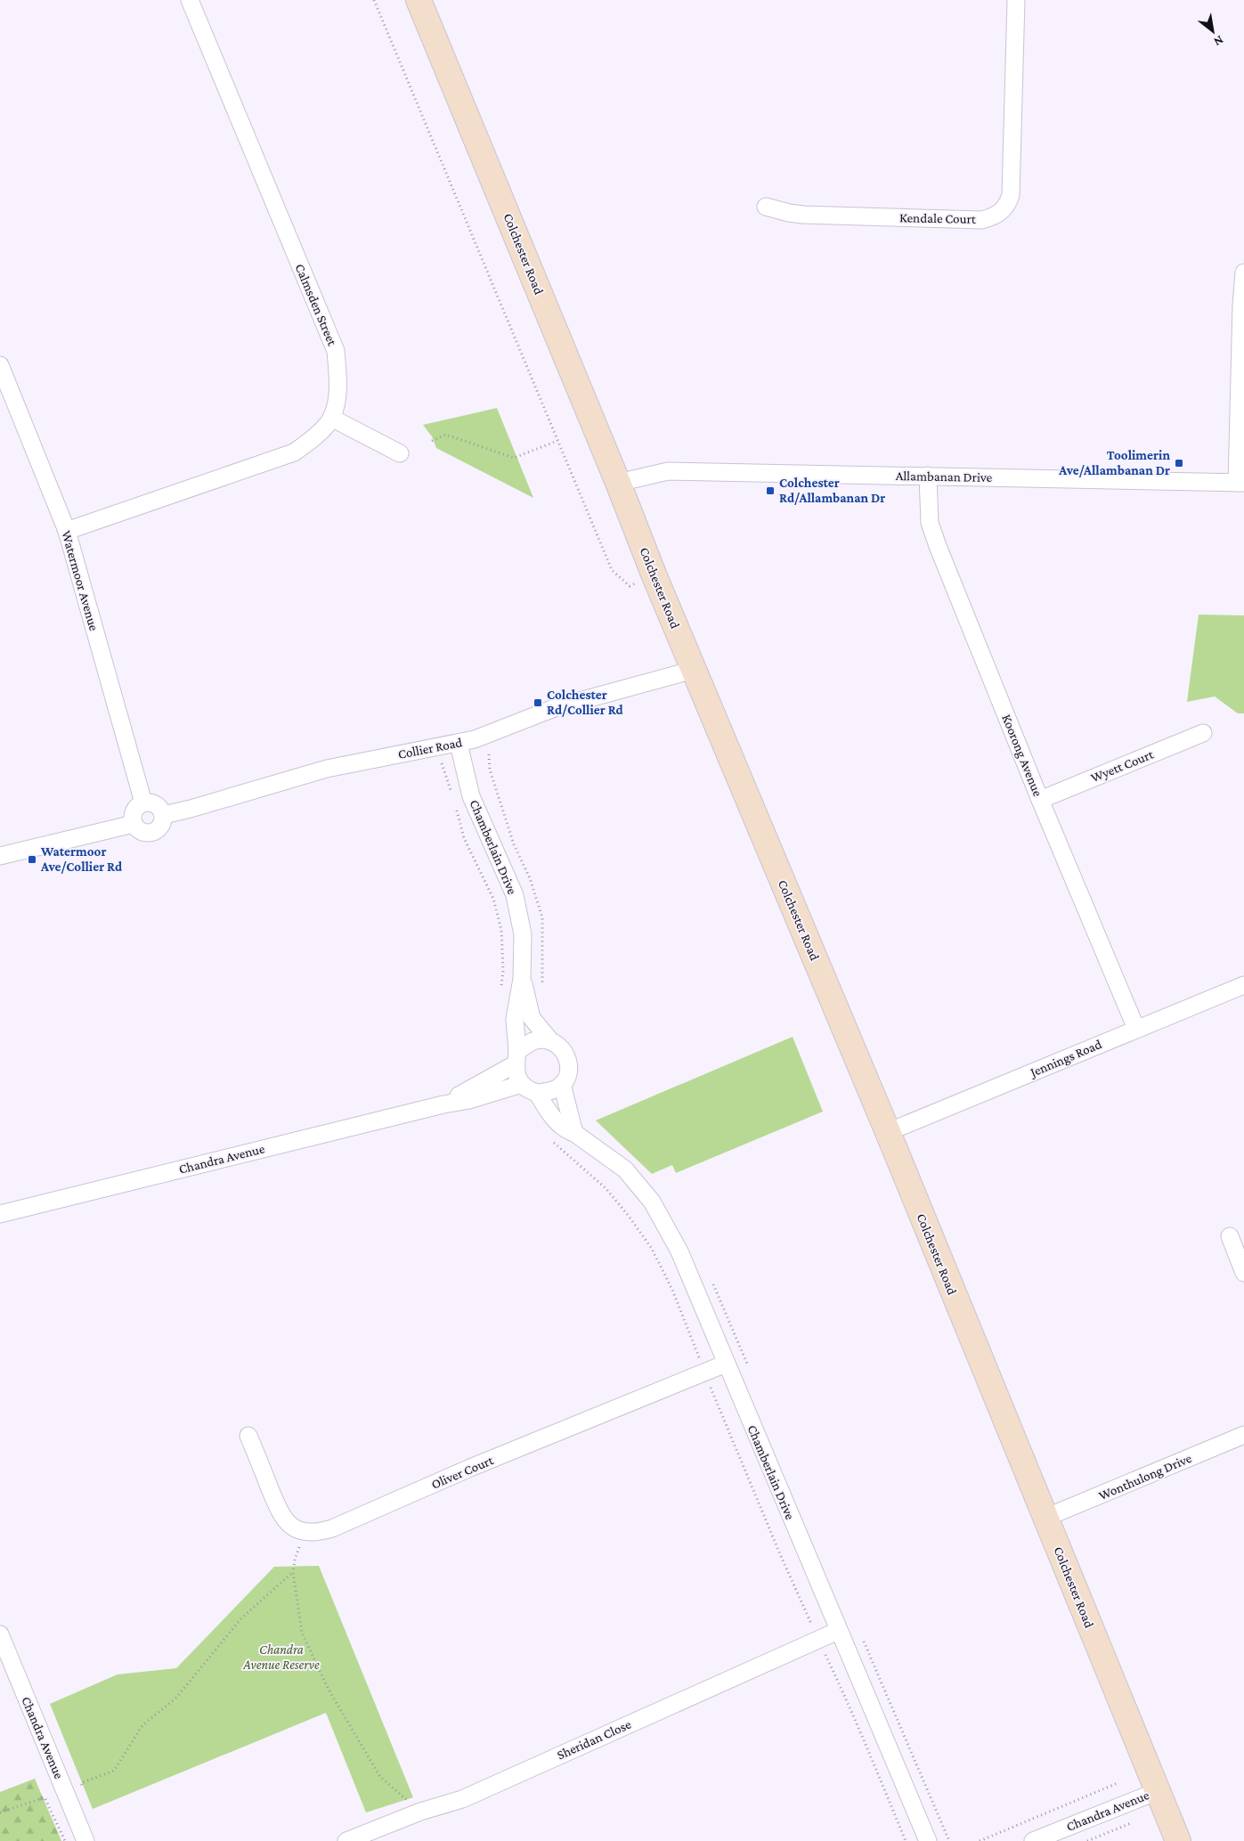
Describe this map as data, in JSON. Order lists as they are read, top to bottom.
{
  "streets": {
    "main road": ["Colchester Road"],
    "street": [
      "Kendale Court",
      "Calmsden Street",
      "Allambanan Drive",
      "Watermoor Avenue",
      "Collier Road",
      "Koorong Avenue",
      "Wyett Court",
      "Chamberlain Drive",
      "Jennings Road",
      "Chandra Avenue",
      "Oliver Court",
      "Wonthulong Drive",
      "Sheridan Close"
    ]
  },
  "crossings": [
    ["Colchester Road", "Allambanan Drive"],
    ["Colchester Road", "Collier Road"],
    ["Colchester Road", "Jennings Road"],
    ["Colchester Road", "Chandra Avenue"],
    ["Colchester Road", "Wonthulong Drive"],
    ["Calmsden Street", "Watermoor Avenue"],
    ["Allambanan Drive", "Koorong Avenue"],
    ["Watermoor Avenue", "Collier Road"],
    ["Collier Road", "Chamberlain Drive"],
    ["Koorong Avenue", "Wyett Court"],
    ["Koorong Avenue", "Jennings Road"],
    ["Chamberlain Drive", "Chandra Avenue"],
    ["Chamberlain Drive", "Oliver Court"],
    ["Chamberlain Drive", "Sheridan Close"]
  ],
  "parks": ["Chandra Avenue Reserve"],
  "places": {
    "transit": [
      "Toolimerin Ave/Allambanan Dr",
      "Colchester Rd/Allambanan Dr",
      "Colchester Rd/Collier Rd",
      "Watermoor Ave/Collier Rd"
    ]
  },
  "north": "bottom right"
}
